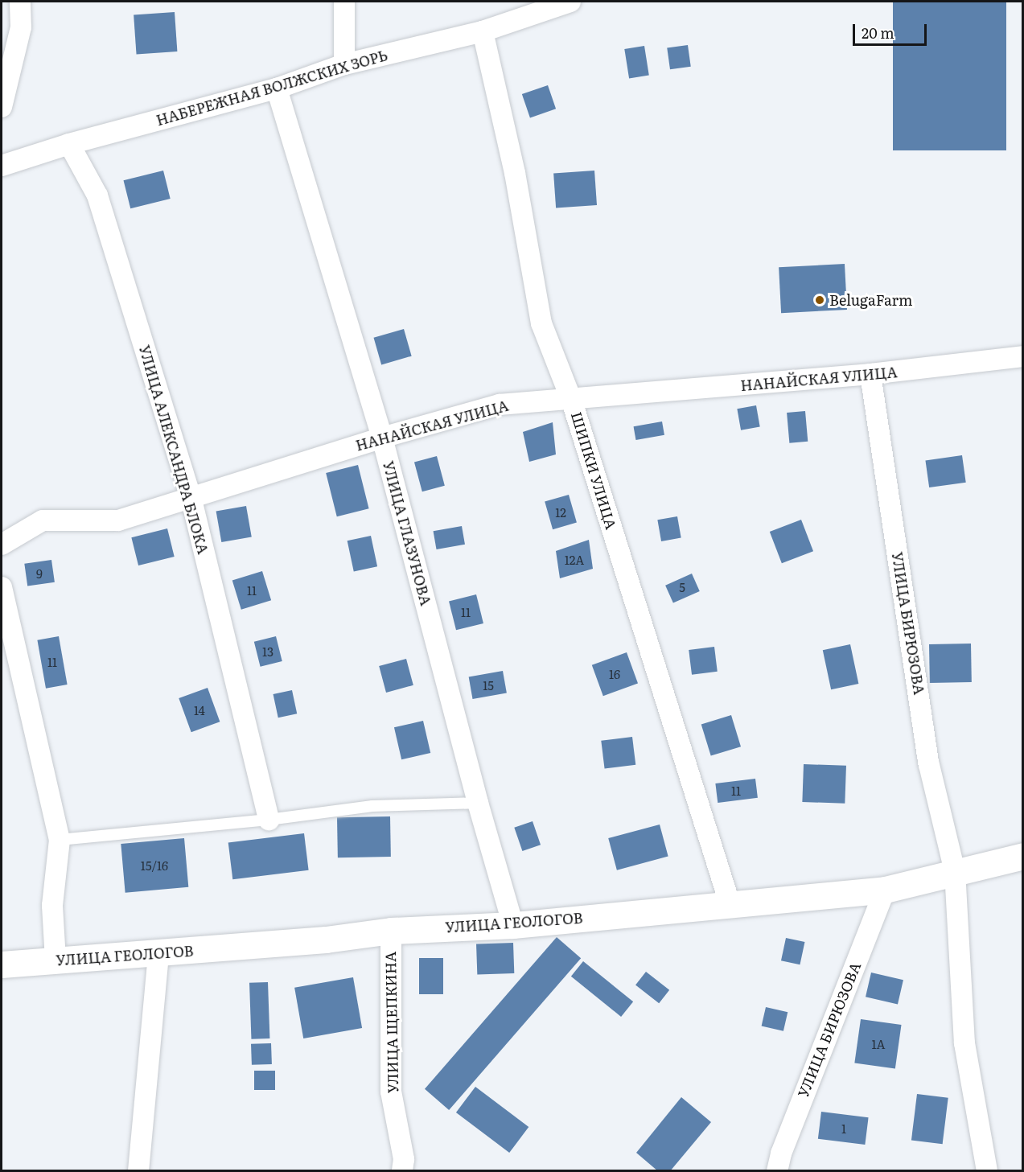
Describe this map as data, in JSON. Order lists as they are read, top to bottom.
{
  "streets": {
    "street": [
      "НАБЕРЕЖНАЯ ВОЛЖСКИХ ЗОРЬ",
      "НАНАЙСКАЯ УЛИЦА",
      "УЛИЦА АЛЕКСАНДРА БЛОКА",
      "ШИПКИ УЛИЦА",
      "УЛИЦА ГЛАЗУНОВА",
      "УЛИЦА БИРЮЗОВА",
      "УЛИЦА ГЕОЛОГОВ",
      "УЛИЦА ЩЕПКИНА"
    ]
  },
  "crossings": [
    ["НАБЕРЕЖНАЯ ВОЛЖСКИХ ЗОРЬ", "УЛИЦА АЛЕКСАНДРА БЛОКА"],
    ["НАБЕРЕЖНАЯ ВОЛЖСКИХ ЗОРЬ", "ШИПКИ УЛИЦА"],
    ["НАБЕРЕЖНАЯ ВОЛЖСКИХ ЗОРЬ", "УЛИЦА ГЛАЗУНОВА"],
    ["НАНАЙСКАЯ УЛИЦА", "УЛИЦА АЛЕКСАНДРА БЛОКА"],
    ["НАНАЙСКАЯ УЛИЦА", "ШИПКИ УЛИЦА"],
    ["НАНАЙСКАЯ УЛИЦА", "УЛИЦА ГЛАЗУНОВА"],
    ["НАНАЙСКАЯ УЛИЦА", "УЛИЦА БИРЮЗОВА"],
    ["ШИПКИ УЛИЦА", "УЛИЦА ГЕОЛОГОВ"],
    ["УЛИЦА ГЛАЗУНОВА", "УЛИЦА ГЕОЛОГОВ"],
    ["УЛИЦА БИРЮЗОВА", "УЛИЦА ГЕОЛОГОВ"],
    ["УЛИЦА ГЕОЛОГОВ", "УЛИЦА ЩЕПКИНА"]
  ],
  "places": ["BelugaFarm"],
  "house_numbers": [
    "12",
    "12А",
    "9",
    "5",
    "11",
    "11",
    "13",
    "11",
    "16",
    "15",
    "14",
    "11",
    "15/16",
    "1А",
    "1"
  ],
  "scale_bar": "20 m"
}
